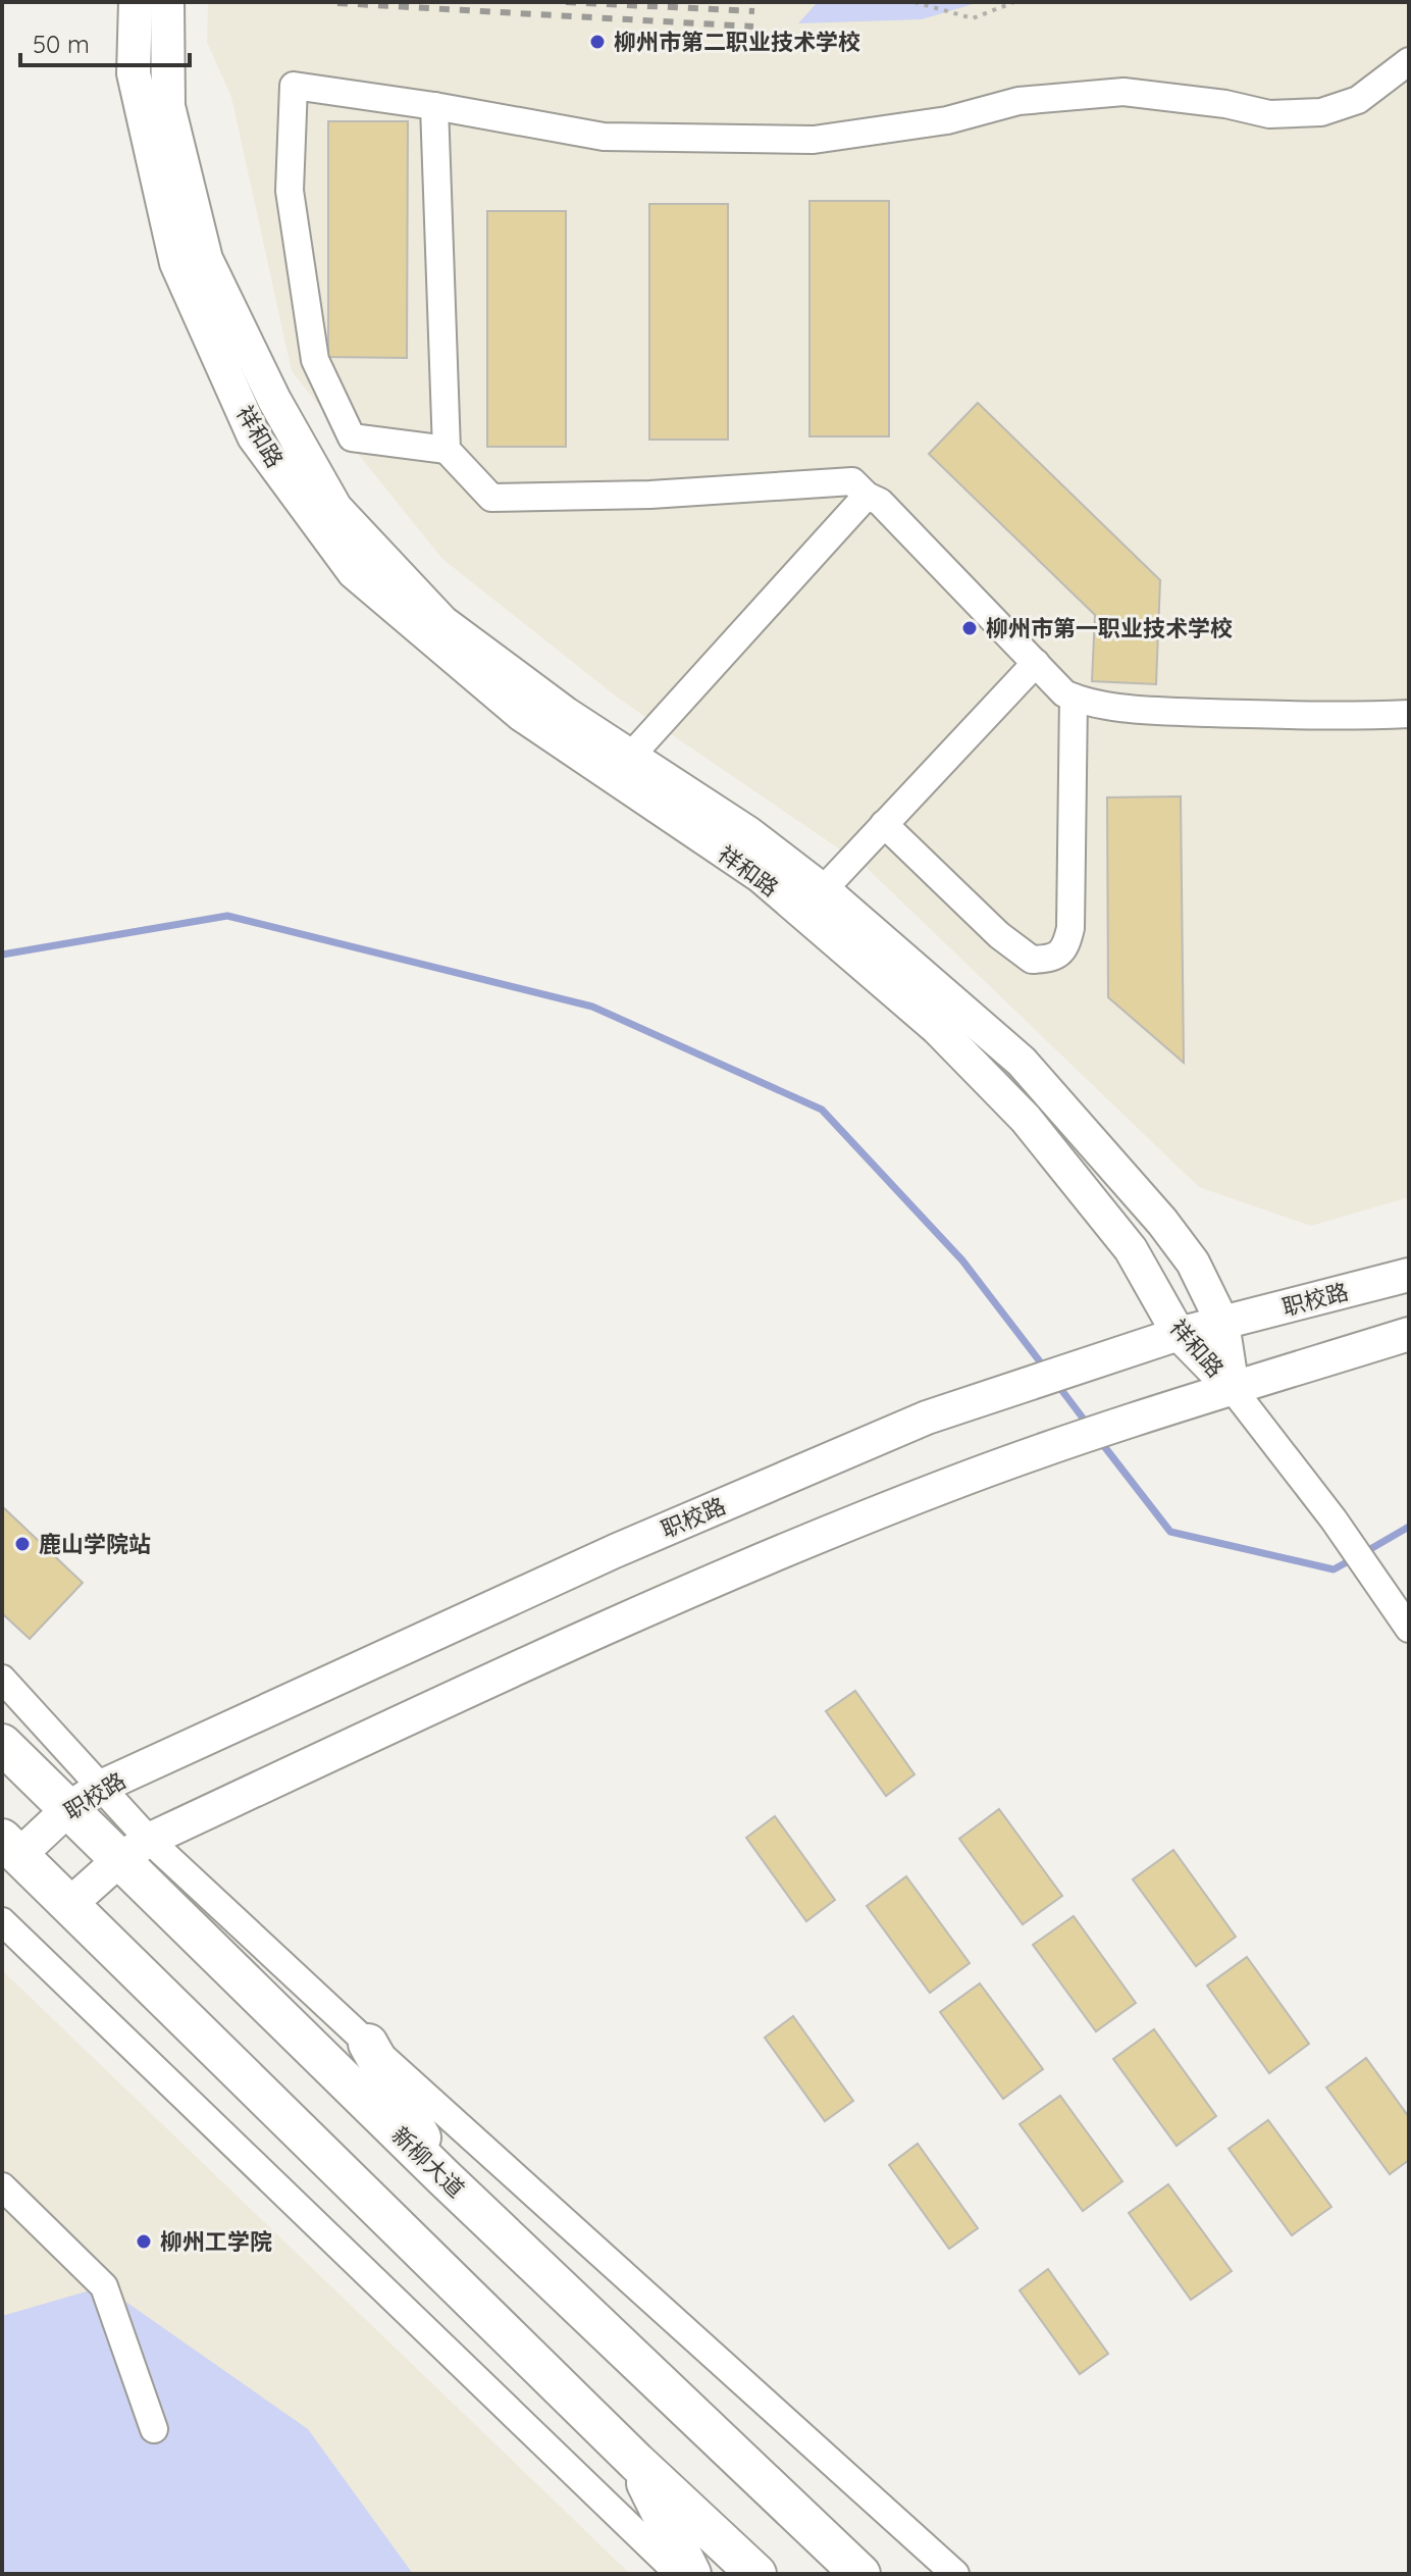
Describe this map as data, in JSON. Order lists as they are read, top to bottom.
{
  "streets": {
    "highway": ["新柳大道"],
    "main road": ["祥和路", "职校路"]
  },
  "crossings": [
    ["祥和路", "职校路"],
    ["职校路", "新柳大道"]
  ],
  "places": [
    "柳州市第二职业技术学校",
    "柳州市第一职业技术学校",
    "鹿山学院站",
    "柳州工学院"
  ],
  "scale_bar": "50 m"
}
